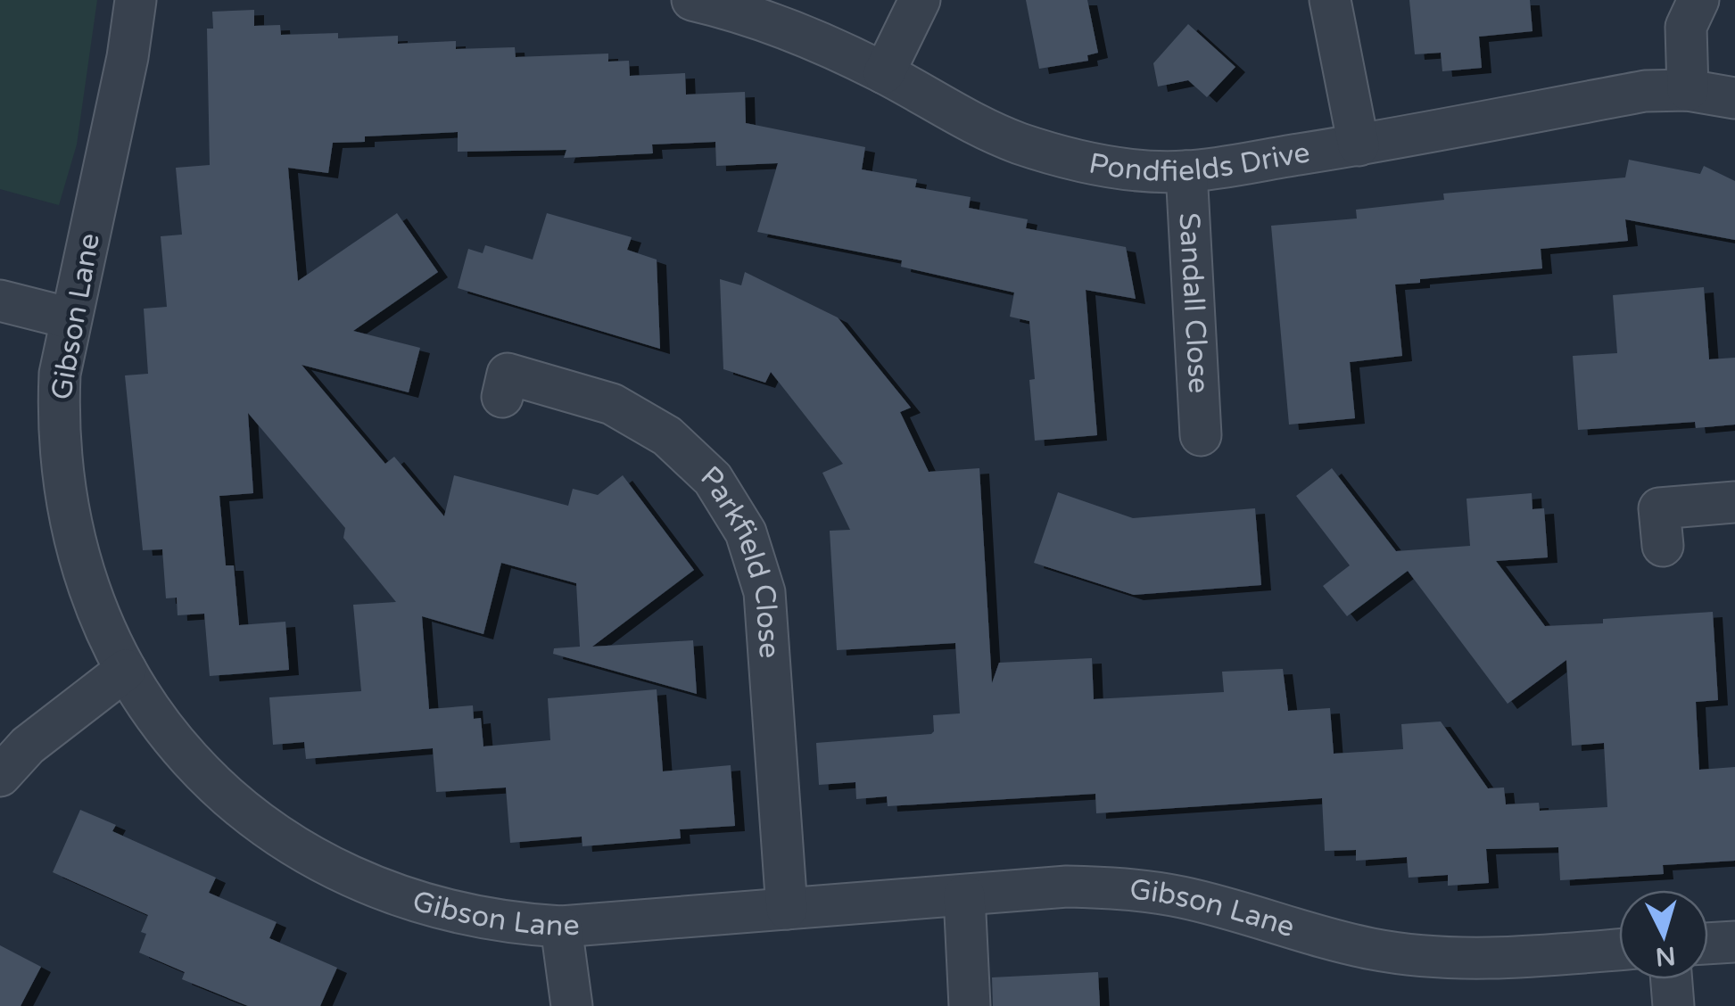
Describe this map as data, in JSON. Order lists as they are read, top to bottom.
{
  "streets": {
    "street": [
      "Pondfields Drive",
      "Sandall Close",
      "Gibson Lane",
      "Parkfield Close"
    ]
  },
  "crossings": [
    ["Pondfields Drive", "Sandall Close"],
    ["Gibson Lane", "Parkfield Close"]
  ],
  "north": "bottom"
}
